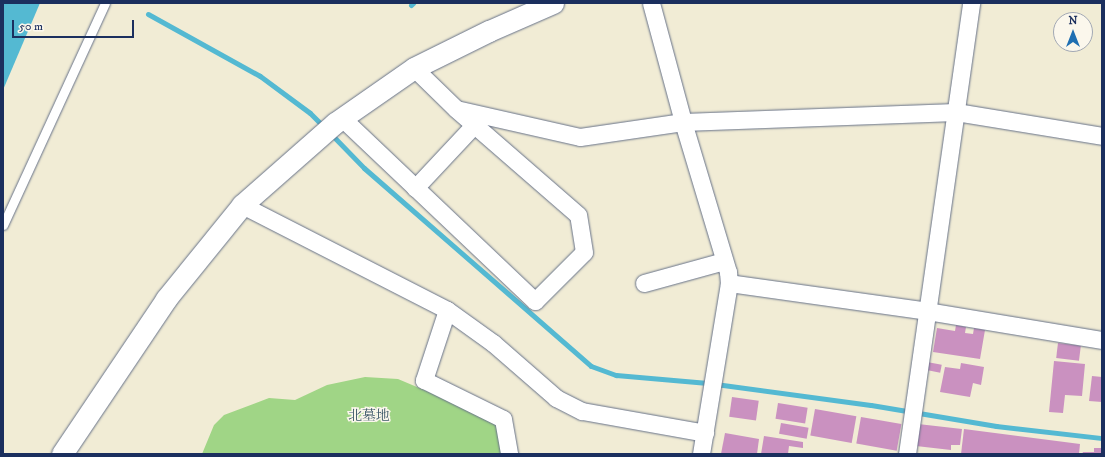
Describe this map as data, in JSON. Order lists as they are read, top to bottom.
{
  "parks": ["北墓地"],
  "scale_bar": "50 m",
  "north": "top"
}
